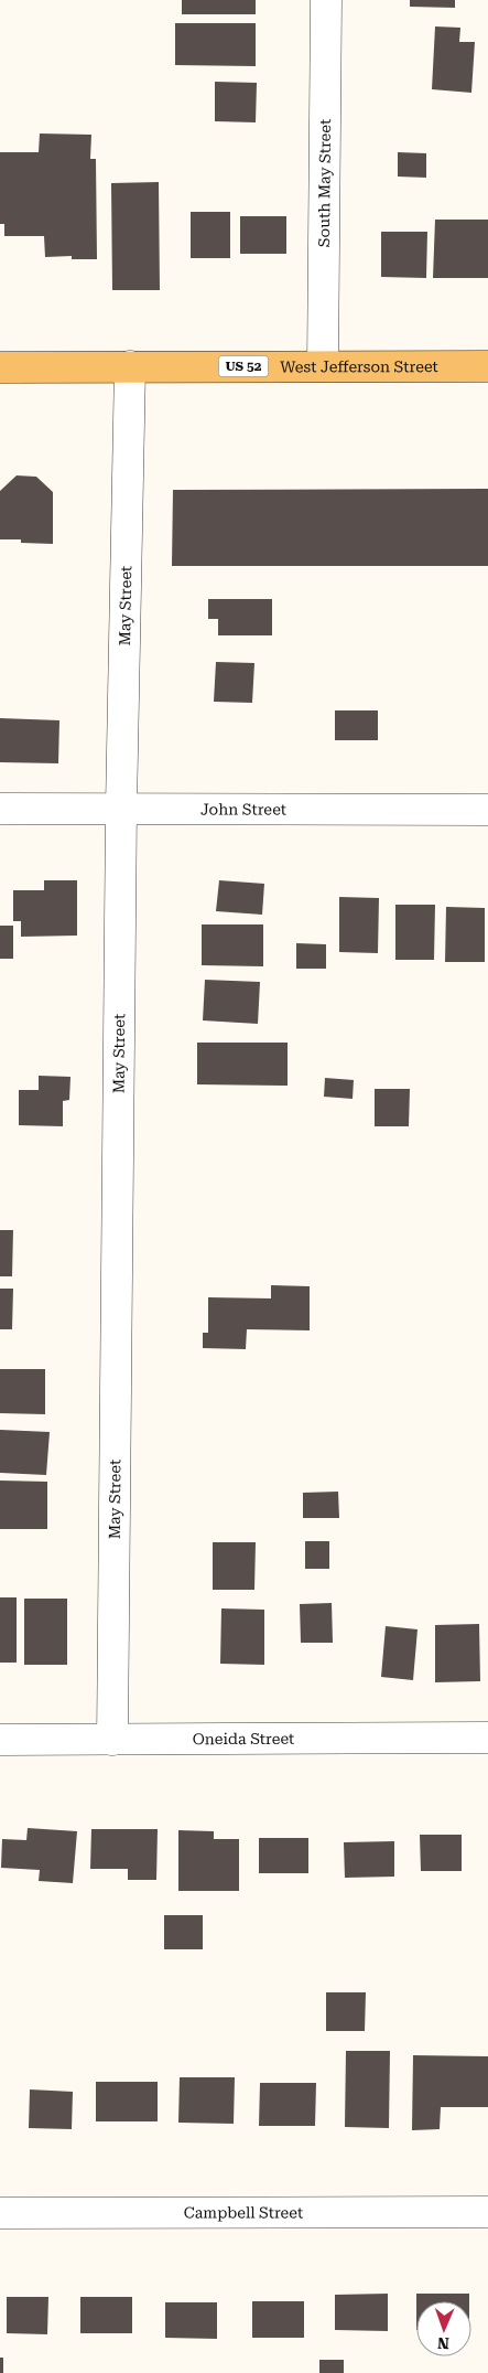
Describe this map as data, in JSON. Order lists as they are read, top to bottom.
{
  "streets": {
    "main road": ["US 52", "West Jefferson Street"],
    "street": [
      "South May Street",
      "May Street",
      "John Street",
      "Oneida Street",
      "Campbell Street"
    ]
  },
  "crossings": [
    ["South May Street", "West Jefferson Street"],
    ["West Jefferson Street", "May Street"],
    ["May Street", "John Street"],
    ["May Street", "Oneida Street"]
  ],
  "north": "bottom"
}
